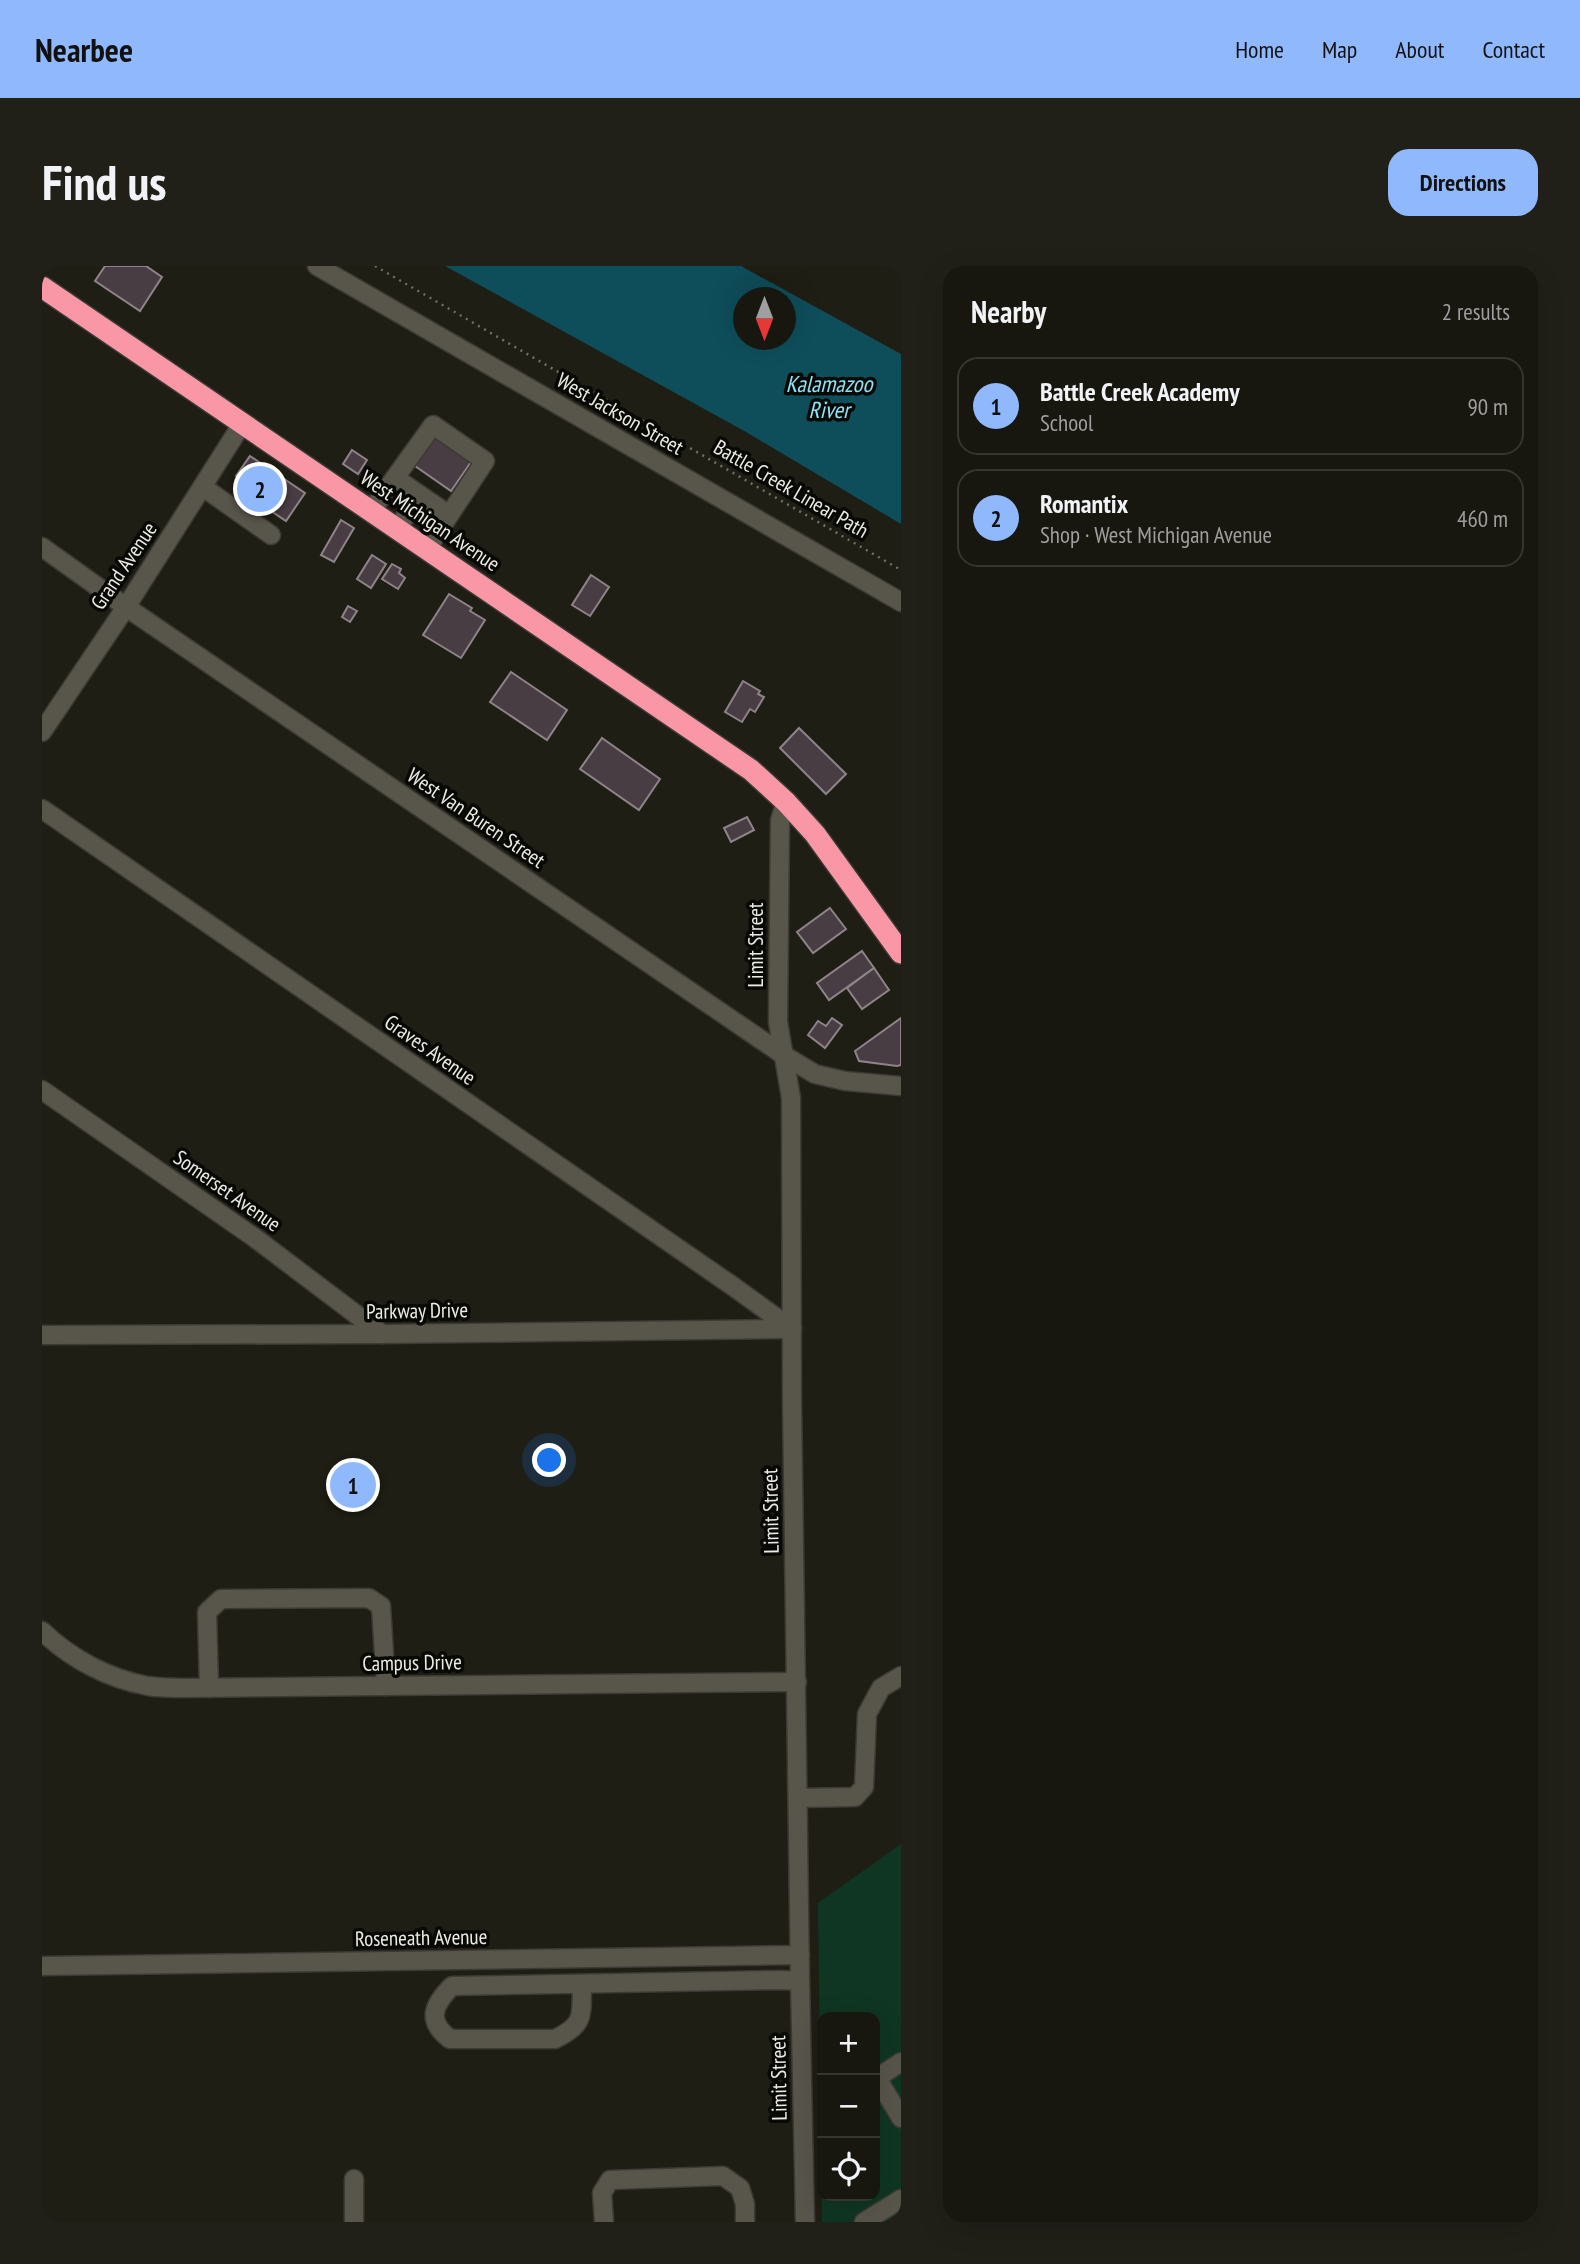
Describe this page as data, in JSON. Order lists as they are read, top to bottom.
{
  "streets": {
    "highway": ["West Michigan Avenue"],
    "street": [
      "West Jackson Street",
      "Grand Avenue",
      "West Van Buren Street",
      "Limit Street",
      "Graves Avenue",
      "Somerset Avenue",
      "Parkway Drive",
      "Campus Drive",
      "Roseneath Avenue"
    ],
    "path": ["Battle Creek Linear Path"]
  },
  "crossings": [
    ["West Michigan Avenue", "Grand Avenue"],
    ["West Michigan Avenue", "Limit Street"],
    ["Grand Avenue", "West Van Buren Street"],
    ["West Van Buren Street", "Limit Street"],
    ["Limit Street", "Graves Avenue"],
    ["Limit Street", "Parkway Drive"],
    ["Limit Street", "Campus Drive"],
    ["Limit Street", "Roseneath Avenue"],
    ["Graves Avenue", "Parkway Drive"],
    ["Somerset Avenue", "Parkway Drive"]
  ],
  "water": ["Kalamazoo River"],
  "north": "bottom",
  "page": {
    "header": "Nearbee",
    "nav": [
      "Home",
      "Map",
      "About",
      "Contact"
    ],
    "buttons": "Directions",
    "title": "Find us",
    "heading": ["Nearby", "2 results"],
    "list": [
      {
        "mark": "1",
        "name": "Battle Creek Academy",
        "note": "School",
        "value": "90 m"
      },
      {
        "mark": "2",
        "name": "Romantix",
        "note": "Shop · West Michigan Avenue",
        "value": "460 m"
      }
    ],
    "pins": ["2", "1"],
    "map_buttons": ["+", "−"]
  }
}
